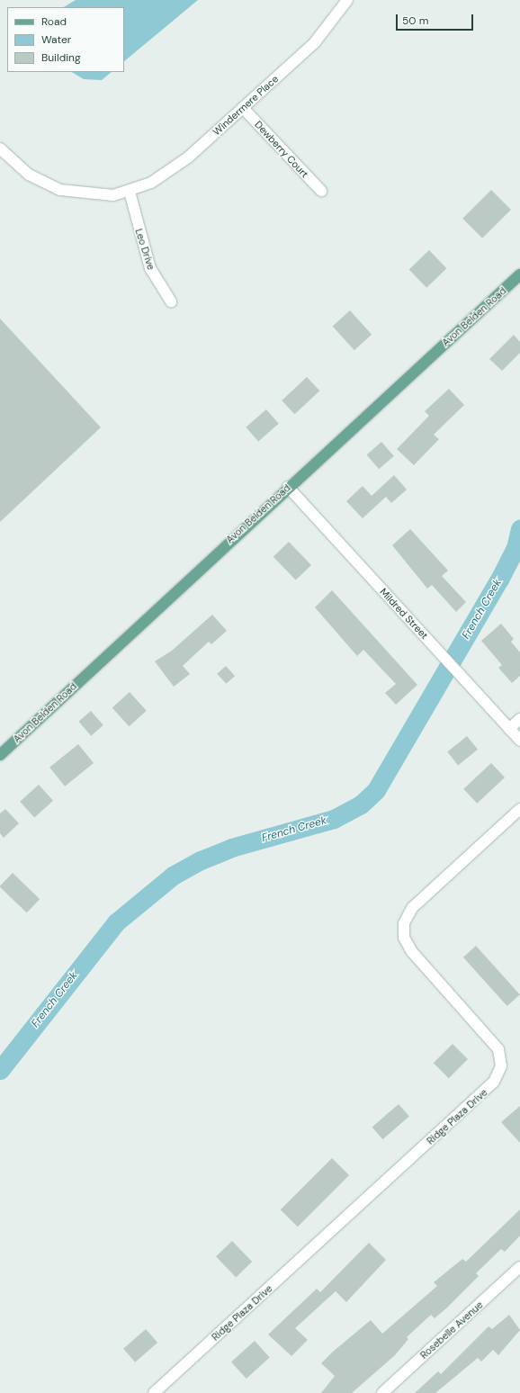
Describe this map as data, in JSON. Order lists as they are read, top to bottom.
{
  "streets": {
    "main road": ["Avon Belden Road"],
    "street": [
      "Windermere Place",
      "Dewberry Court",
      "Leo Drive",
      "Mildred Street",
      "Ridge Plaza Drive",
      "Rosebelle Avenue"
    ]
  },
  "crossings": [
    ["Windermere Place", "Dewberry Court"],
    ["Windermere Place", "Leo Drive"],
    ["Avon Belden Road", "Mildred Street"]
  ],
  "water": ["French Creek"],
  "legend": ["Road", "Water", "Building"],
  "scale_bar": "50 m"
}
